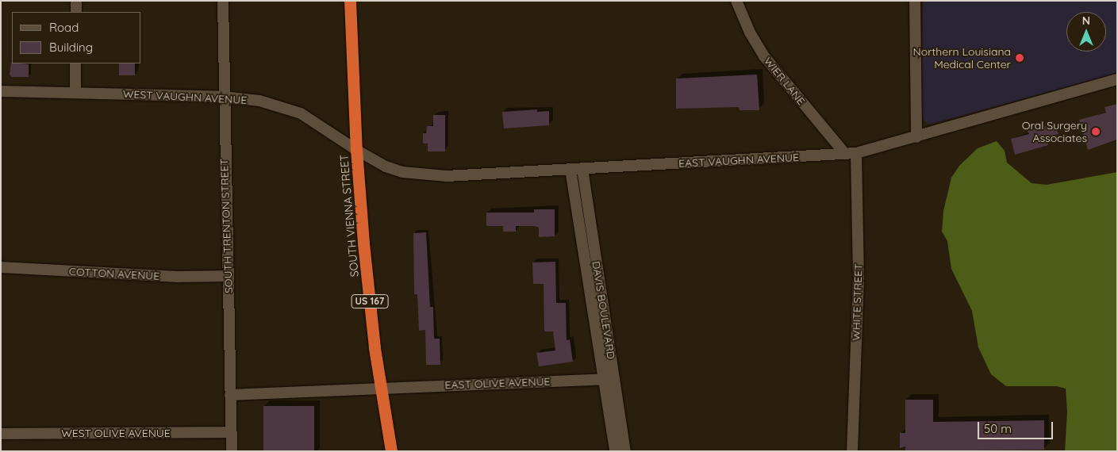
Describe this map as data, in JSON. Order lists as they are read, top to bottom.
{
  "streets": {
    "highway": ["SOUTH VIENNA STREET", "US 167"],
    "street": [
      "WIER LANE",
      "WEST VAUGHN AVENUE",
      "EAST VAUGHN AVENUE",
      "SOUTH TRENTON STREET",
      "COTTON AVENUE",
      "WHITE STREET",
      "DAVIS BOULEVARD",
      "EAST OLIVE AVENUE",
      "WEST OLIVE AVENUE"
    ]
  },
  "crossings": [
    ["WIER LANE", "EAST VAUGHN AVENUE"],
    ["WIER LANE", "WHITE STREET"],
    ["WEST VAUGHN AVENUE", "EAST VAUGHN AVENUE"],
    ["WEST VAUGHN AVENUE", "SOUTH VIENNA STREET"],
    ["WEST VAUGHN AVENUE", "SOUTH TRENTON STREET"],
    ["EAST VAUGHN AVENUE", "SOUTH VIENNA STREET"],
    ["EAST VAUGHN AVENUE", "WHITE STREET"],
    ["EAST VAUGHN AVENUE", "DAVIS BOULEVARD"],
    ["SOUTH VIENNA STREET", "EAST OLIVE AVENUE"],
    ["SOUTH TRENTON STREET", "COTTON AVENUE"],
    ["SOUTH TRENTON STREET", "WEST OLIVE AVENUE"],
    ["DAVIS BOULEVARD", "EAST OLIVE AVENUE"]
  ],
  "places": ["Northern Louisiana Medical Center", "Oral Surgery Associates"],
  "legend": ["Road", "Building"],
  "scale_bar": "50 m",
  "north": "top"
}
